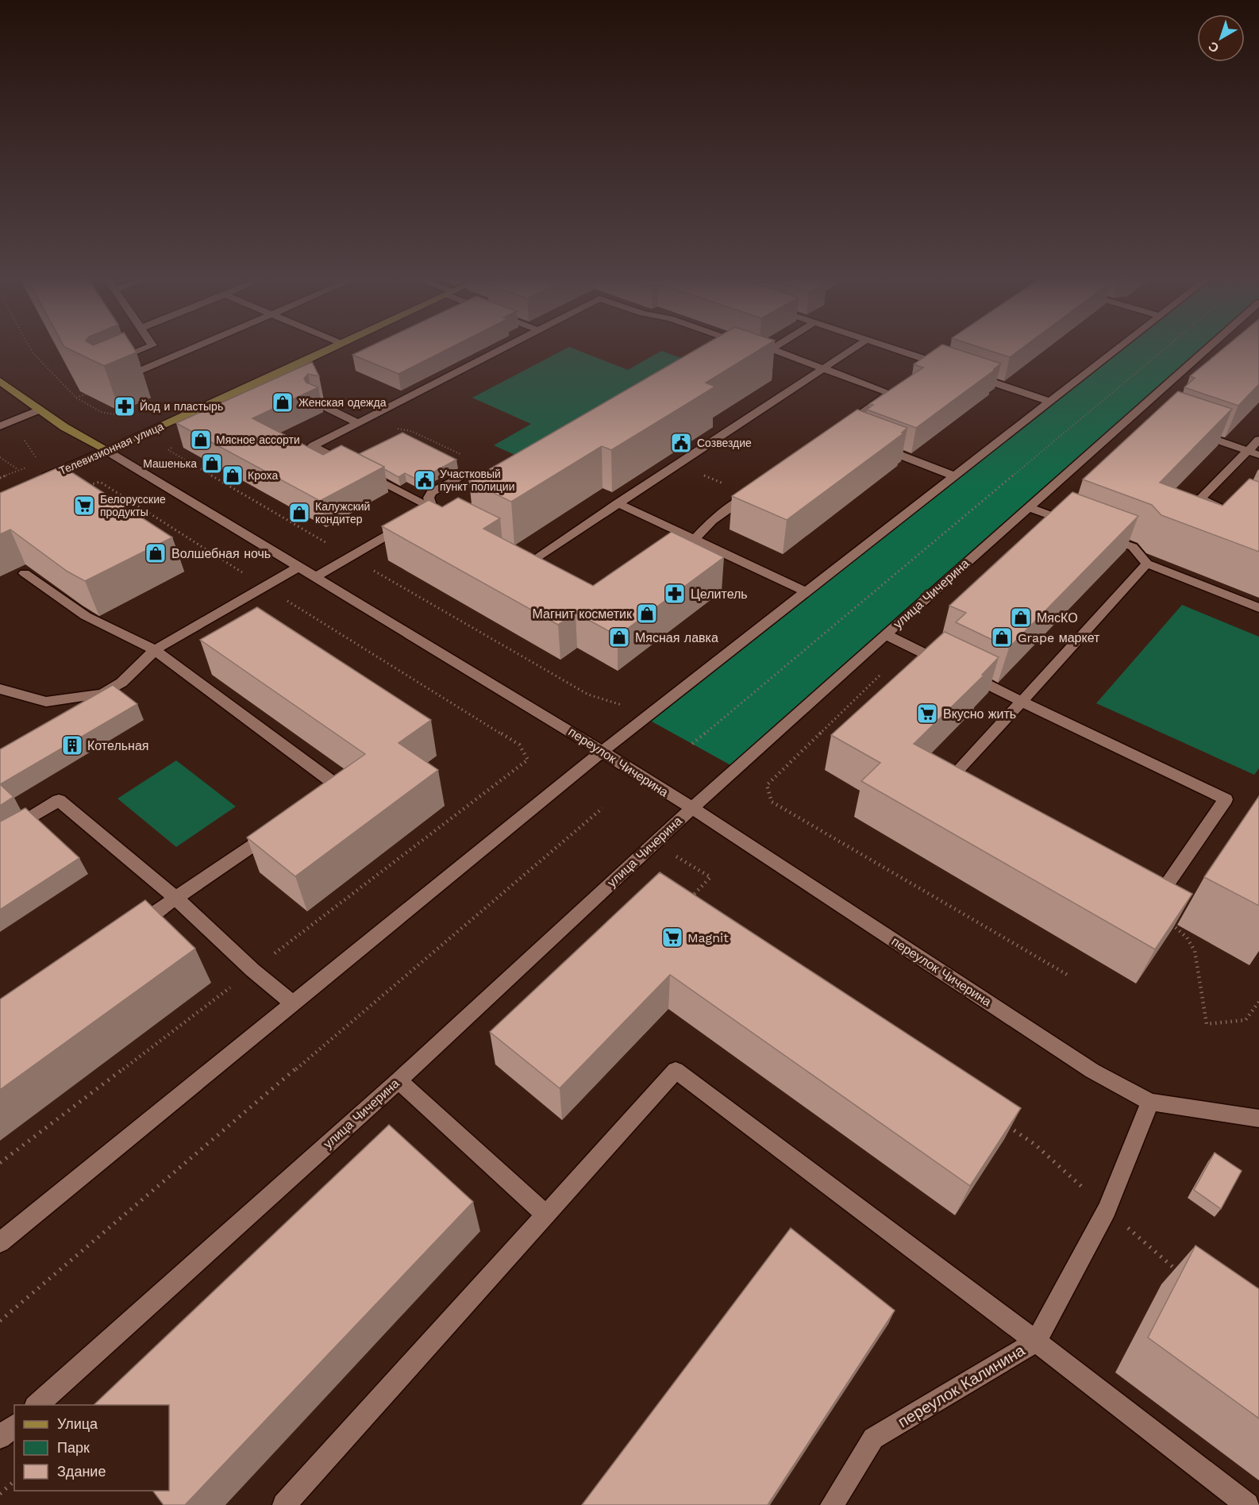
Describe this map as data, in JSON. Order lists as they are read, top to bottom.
{
  "streets": {
    "main road": ["Телевизионная улица"],
    "street": ["улица Чичерина", "переулок Чичерина", "переулок Калинина"]
  },
  "crossings": [
    ["Телевизионная улица", "переулок Чичерина"],
    ["улица Чичерина", "переулок Чичерина"],
    ["переулок Чичерина", "переулок Калинина"]
  ],
  "places": {
    "shop": [
      "Женская одежда",
      "Мясное ассорти",
      "Машенька",
      "Кроха",
      "Калужский кондитер",
      "Волшебная ночь",
      "Магнит косметик",
      "МясКО",
      "Мясная лавка",
      "Grape маркет"
    ],
    "pharmacy": ["Йод и пластырь", "Целитель"],
    "public building": ["Созвездие", "Участковый пункт полиции"],
    "supermarket": ["Белорусские продукты", "Вкусно жить", "Magnit"],
    "building": ["Котельная"]
  },
  "legend": ["Улица", "Парк", "Здание"],
  "north": "bottom left"
}
